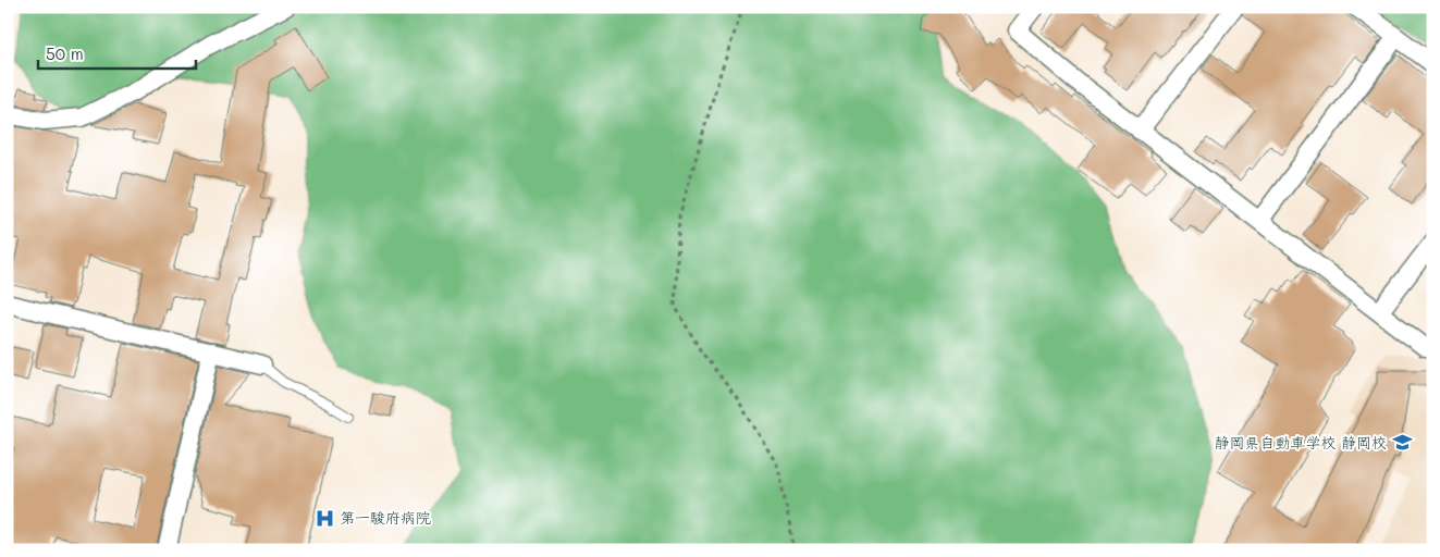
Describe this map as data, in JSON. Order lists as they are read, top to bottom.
{
  "places": {
    "school or university": ["静岡県自動車学校 静岡校"],
    "hospital": ["第一駿府病院"]
  },
  "scale_bar": "50 m"
}
